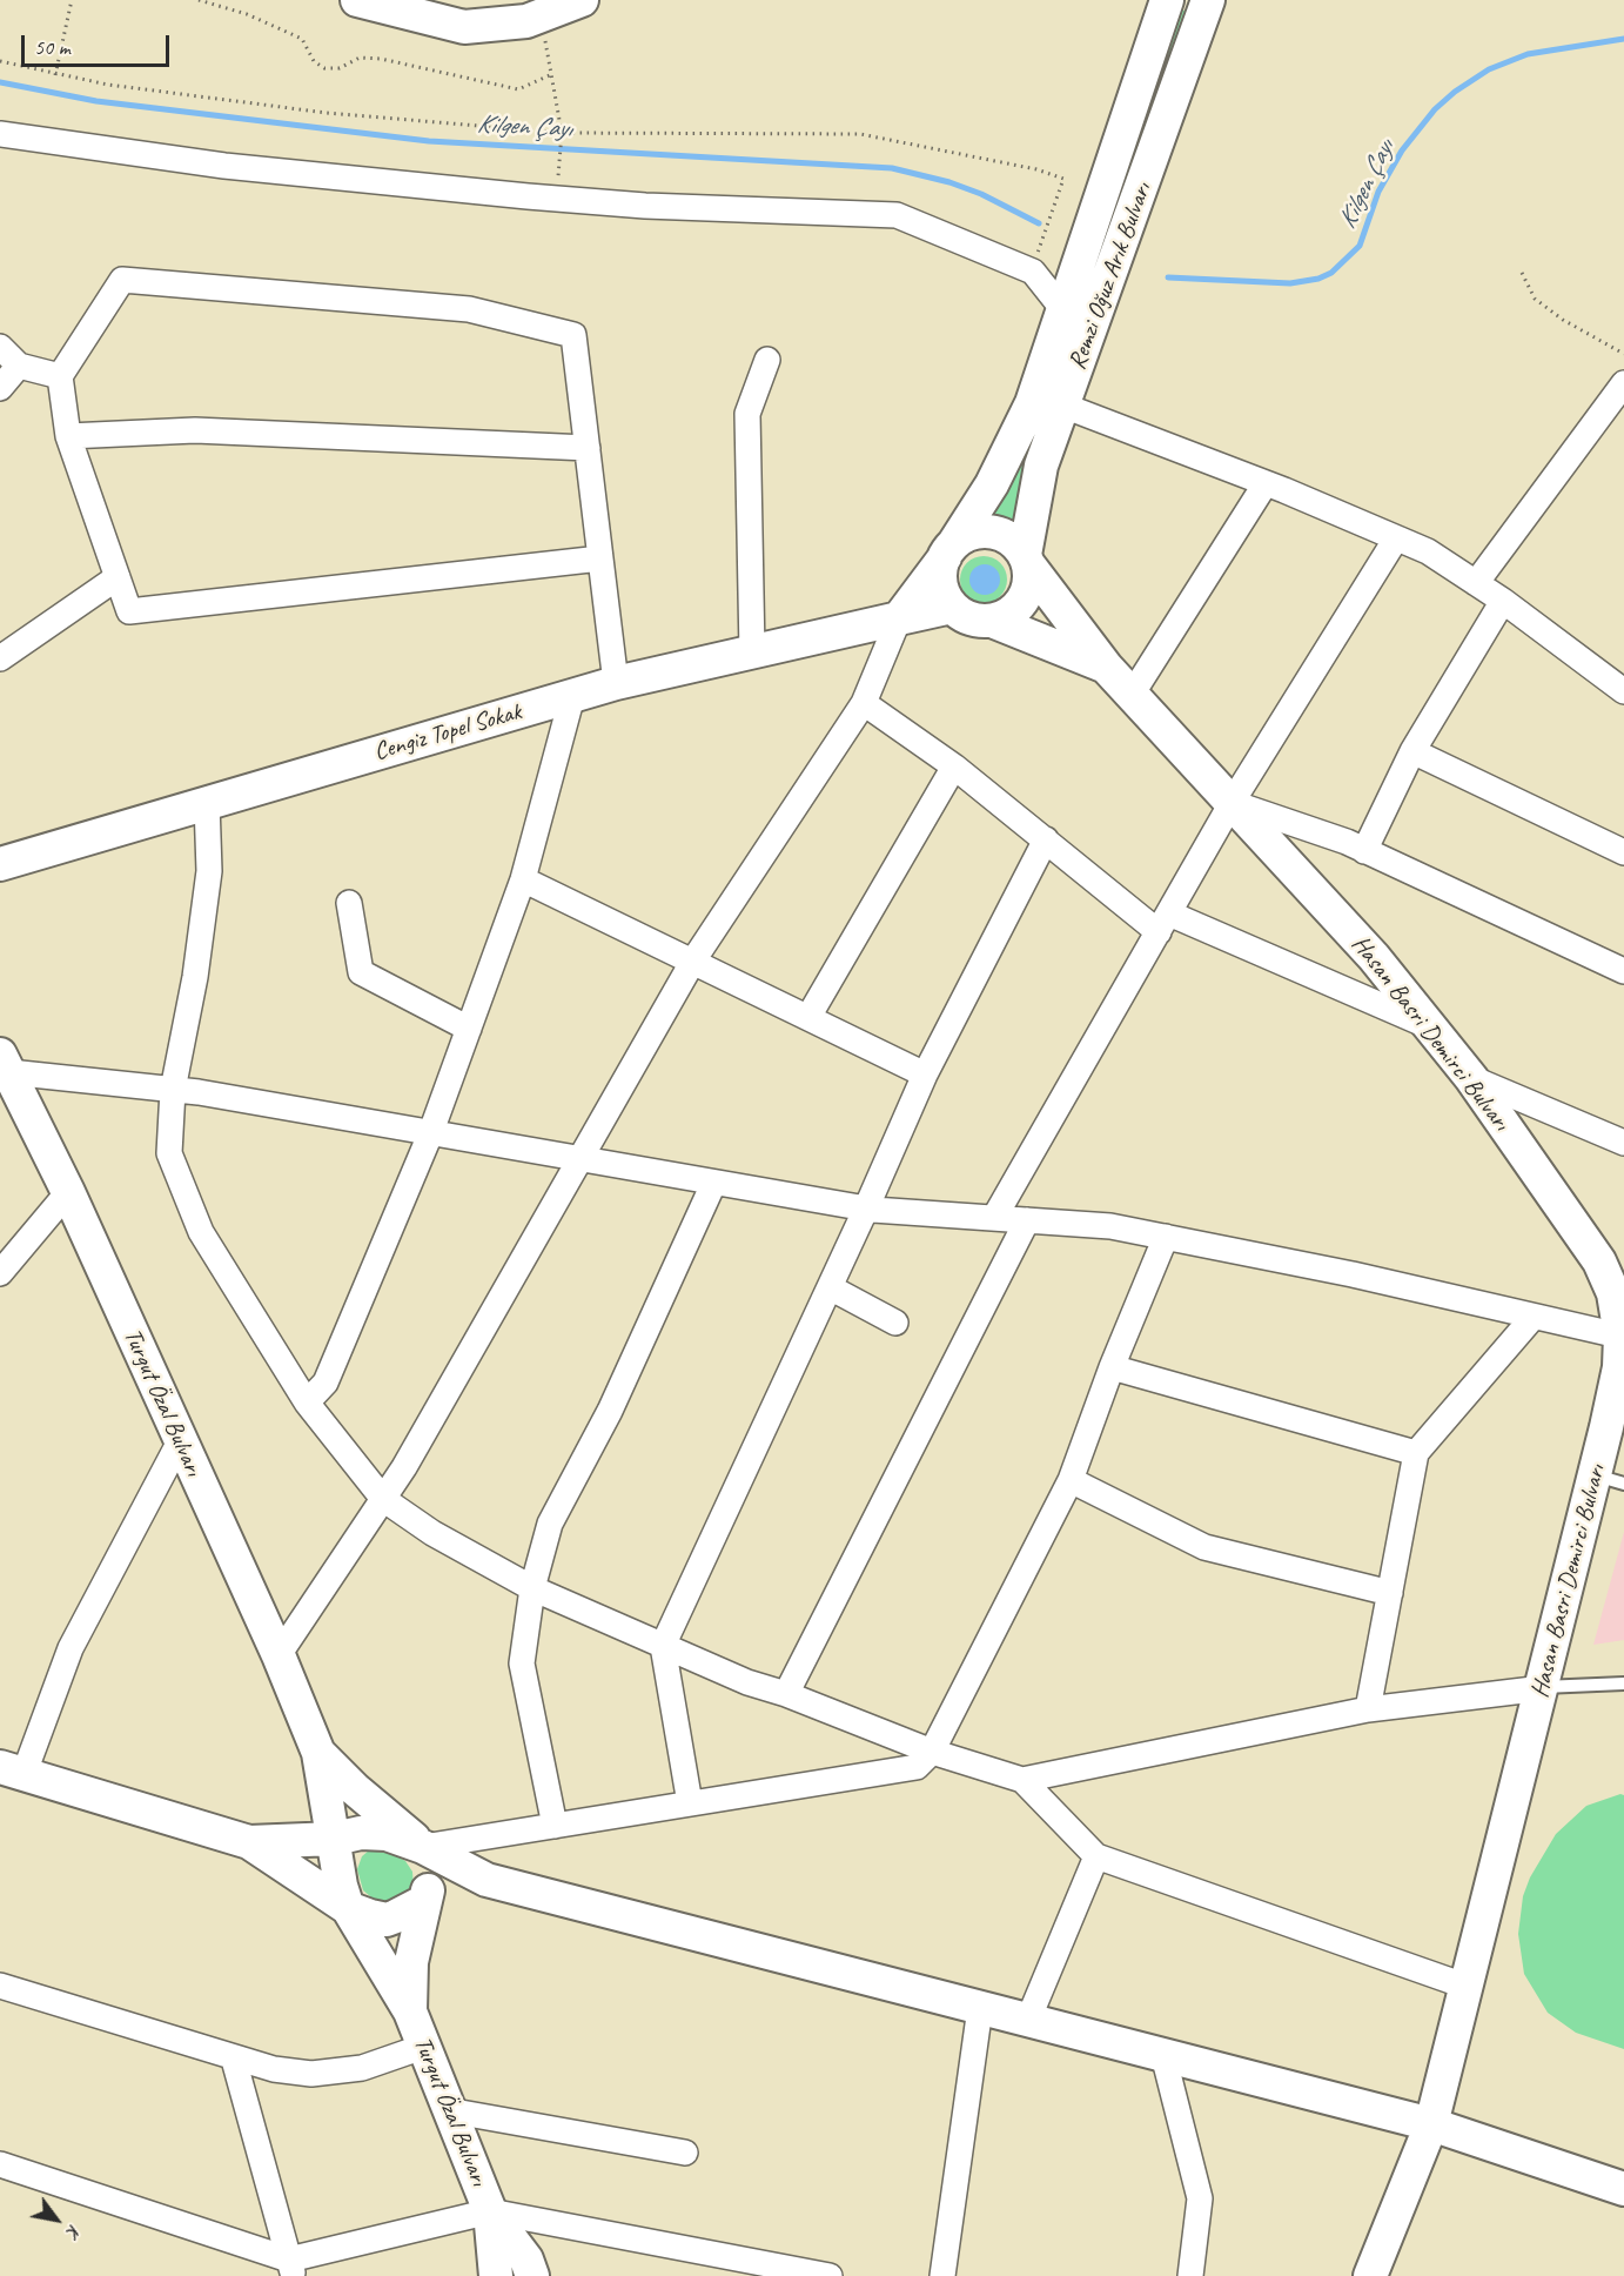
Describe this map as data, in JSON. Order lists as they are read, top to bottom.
{
  "streets": {
    "main road": [
      "Remzi Oğuz Arık Bulvarı",
      "Cengiz Topel Sokak",
      "Hasan Basri Demirci Bulvarı",
      "Turgut Özal Bulvarı"
    ]
  },
  "crossings": [
    ["Remzi Oğuz Arık Bulvarı", "Cengiz Topel Sokak"],
    ["Remzi Oğuz Arık Bulvarı", "Hasan Basri Demirci Bulvarı"],
    ["Cengiz Topel Sokak", "Hasan Basri Demirci Bulvarı"]
  ],
  "water": ["Kilgen Çayı"],
  "scale_bar": "50 m",
  "north": "bottom right"
}
